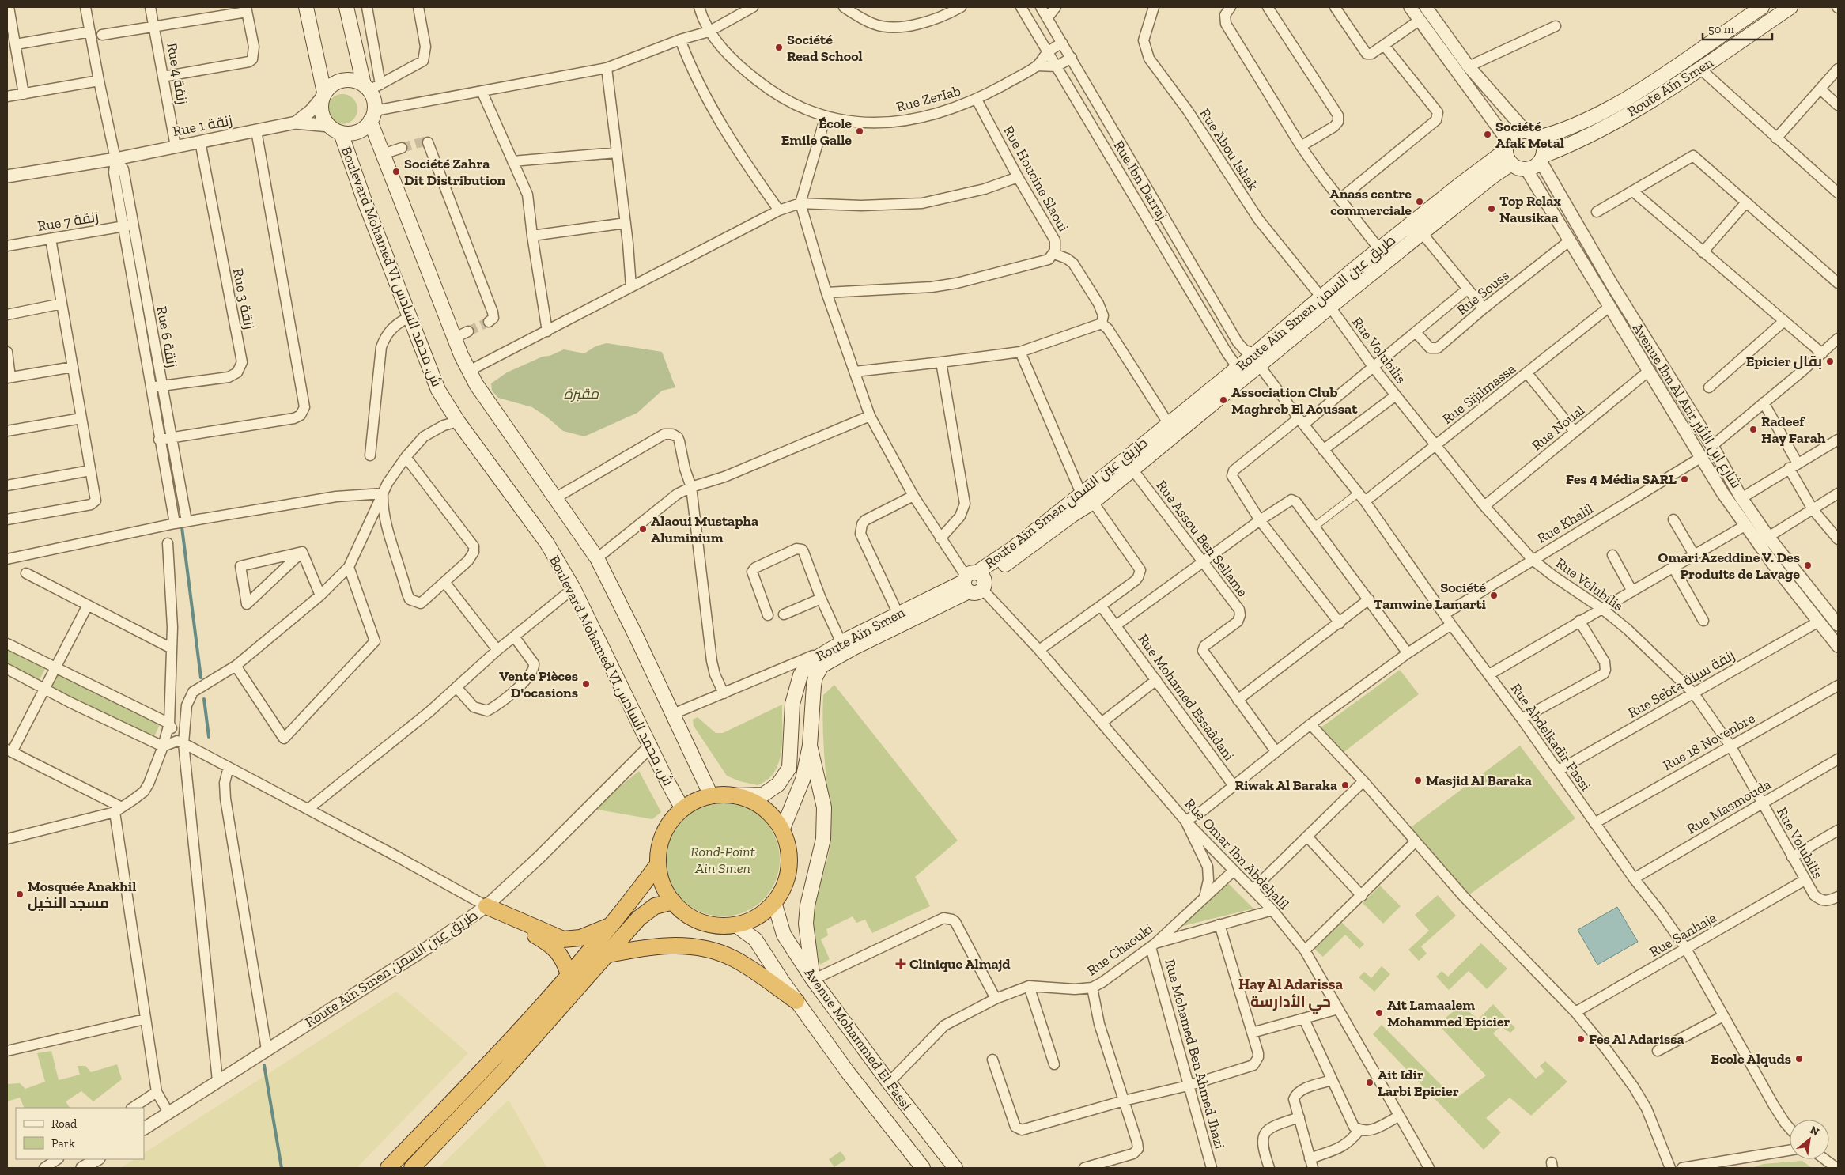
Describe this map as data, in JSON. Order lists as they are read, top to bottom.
{
  "streets": {
    "main road": [
      "Route Aïn Smen",
      "Boulevard Mohamed VI ش. محمد السادس",
      "Route Aïn Smen طريق عين السمن",
      "Avenue Mohammed El Fassi"
    ],
    "street": [
      "Rue 4 زنقة",
      "Rue ZerIab",
      "Rue 1 زنقة",
      "Rue Abou Ishak",
      "Rue Houcine Slaoui",
      "Rue Ibn Darraj",
      "Rue 7 زنقة",
      "Rue Souss",
      "Rue 3 زنقة",
      "Rue 6 زنقة",
      "Rue Volubilis",
      "Rue Sijilmassa",
      "Avenue Ibn Al Atir شارع ابن الأثير",
      "Rue Noual",
      "Rue Khalil",
      "Rue Assou Ben Sellame",
      "Rue Sebta زنقة سبتة",
      "Rue Mohamed Essaâdani",
      "Rue Abdelkadir Fassi",
      "Rue 18 Novenbre",
      "Rue Masmouda",
      "Rue Omar Ibn Abdeljalil",
      "Rue Sanhaja",
      "Rue Chaouki",
      "Rue Mohamed Ben Ahmed Jhazi"
    ]
  },
  "crossings": [
    ["Rue 4 زنقة", "Rue 1 زنقة"],
    ["Route Aïn Smen", "Boulevard Mohamed VI ش. محمد السادس"],
    ["Route Aïn Smen", "Route Aïn Smen طريق عين السمن"],
    ["Route Aïn Smen", "Avenue Ibn Al Atir شارع ابن الأثير"],
    ["Route Aïn Smen", "Rue Omar Ibn Abdeljalil"],
    ["Route Aïn Smen", "Avenue Mohammed El Fassi"],
    ["Rue ZerIab", "Rue Houcine Slaoui"],
    ["Rue ZerIab", "Rue Ibn Darraj"],
    ["Rue 1 زنقة", "Rue 3 زنقة"],
    ["Rue 1 زنقة", "Rue 6 زنقة"],
    ["Rue Abou Ishak", "Route Aïn Smen طريق عين السمن"],
    ["Rue Houcine Slaoui", "Rue Omar Ibn Abdeljalil"],
    ["Rue Ibn Darraj", "Route Aïn Smen طريق عين السمن"],
    ["Rue Ibn Darraj", "Rue Abdelkadir Fassi"],
    ["Rue 7 زنقة", "Rue 6 زنقة"],
    ["Boulevard Mohamed VI ش. محمد السادس", "Route Aïn Smen طريق عين السمن"],
    ["Boulevard Mohamed VI ش. محمد السادس", "Avenue Mohammed El Fassi"],
    ["Rue Souss", "Rue Volubilis"],
    ["Rue Souss", "Avenue Ibn Al Atir شارع ابن الأثير"],
    ["Rue Souss", "Rue Abdelkadir Fassi"],
    ["Rue 3 زنقة", "Rue 6 زنقة"],
    ["Route Aïn Smen طريق عين السمن", "Rue Volubilis"],
    ["Route Aïn Smen طريق عين السمن", "Avenue Ibn Al Atir شارع ابن الأثير"],
    ["Route Aïn Smen طريق عين السمن", "Rue Assou Ben Sellame"],
    ["Route Aïn Smen طريق عين السمن", "Rue Abdelkadir Fassi"],
    ["Route Aïn Smen طريق عين السمن", "Rue Omar Ibn Abdeljalil"],
    ["Rue Volubilis", "Rue Sijilmassa"],
    ["Rue Volubilis", "Rue Noual"],
    ["Rue Volubilis", "Rue Khalil"],
    ["Rue Volubilis", "Rue Sebta زنقة سبتة"],
    ["Rue Volubilis", "Rue 18 Novenbre"],
    ["Rue Volubilis", "Rue Masmouda"],
    ["Rue Volubilis", "Rue Sanhaja"],
    ["Rue Sijilmassa", "Avenue Ibn Al Atir شارع ابن الأثير"],
    ["Rue Sijilmassa", "Rue Abdelkadir Fassi"],
    ["Avenue Ibn Al Atir شارع ابن الأثير", "Rue Noual"],
    ["Avenue Ibn Al Atir شارع ابن الأثير", "Rue Khalil"],
    ["Avenue Ibn Al Atir شارع ابن الأثير", "Rue Sebta زنقة سبتة"],
    ["Rue Khalil", "Rue Abdelkadir Fassi"],
    ["Rue Sebta زنقة سبتة", "Rue Abdelkadir Fassi"],
    ["Rue Abdelkadir Fassi", "Rue 18 Novenbre"],
    ["Rue Abdelkadir Fassi", "Rue Masmouda"],
    ["Rue Abdelkadir Fassi", "Rue Sanhaja"],
    ["Rue Omar Ibn Abdeljalil", "Rue Chaouki"],
    ["Rue Chaouki", "Avenue Mohammed El Fassi"],
    ["Rue Chaouki", "Rue Mohamed Ben Ahmed Jhazi"]
  ],
  "districts": ["Hay Al Adarissa حي الأدارسة"],
  "parks": ["مقبرة", "Rond-Point Ain Smen"],
  "places": {
    "other": [
      "Société Read School",
      "École Emile Galle",
      "Société Afak Metal",
      "Société Zahra Dit Distribution",
      "Anass centre commerciale",
      "Top Relax Nausikaa",
      "Epicier بقال",
      "Association Club Maghreb El Aoussat",
      "Radeef Hay Farah",
      "Fes 4 Média SARL",
      "Alaoui Mustapha Aluminium",
      "Omari Azeddine V. Des Produits de Lavage",
      "Société Tamwine Lamarti",
      "Vente Pièces D'ocasions",
      "Masjid Al Baraka",
      "Riwak Al Baraka",
      "Mosquée Anakhil مسجد النخيل",
      "Ait Lamaalem Mohammed Epicier",
      "Fes Al Adarissa",
      "Ecole Alquds",
      "Ait Idir Larbi Epicier"
    ],
    "health": ["Clinique Almajd"]
  },
  "legend": ["Road", "Park"],
  "scale_bar": "50 m",
  "north": "top right"
}
